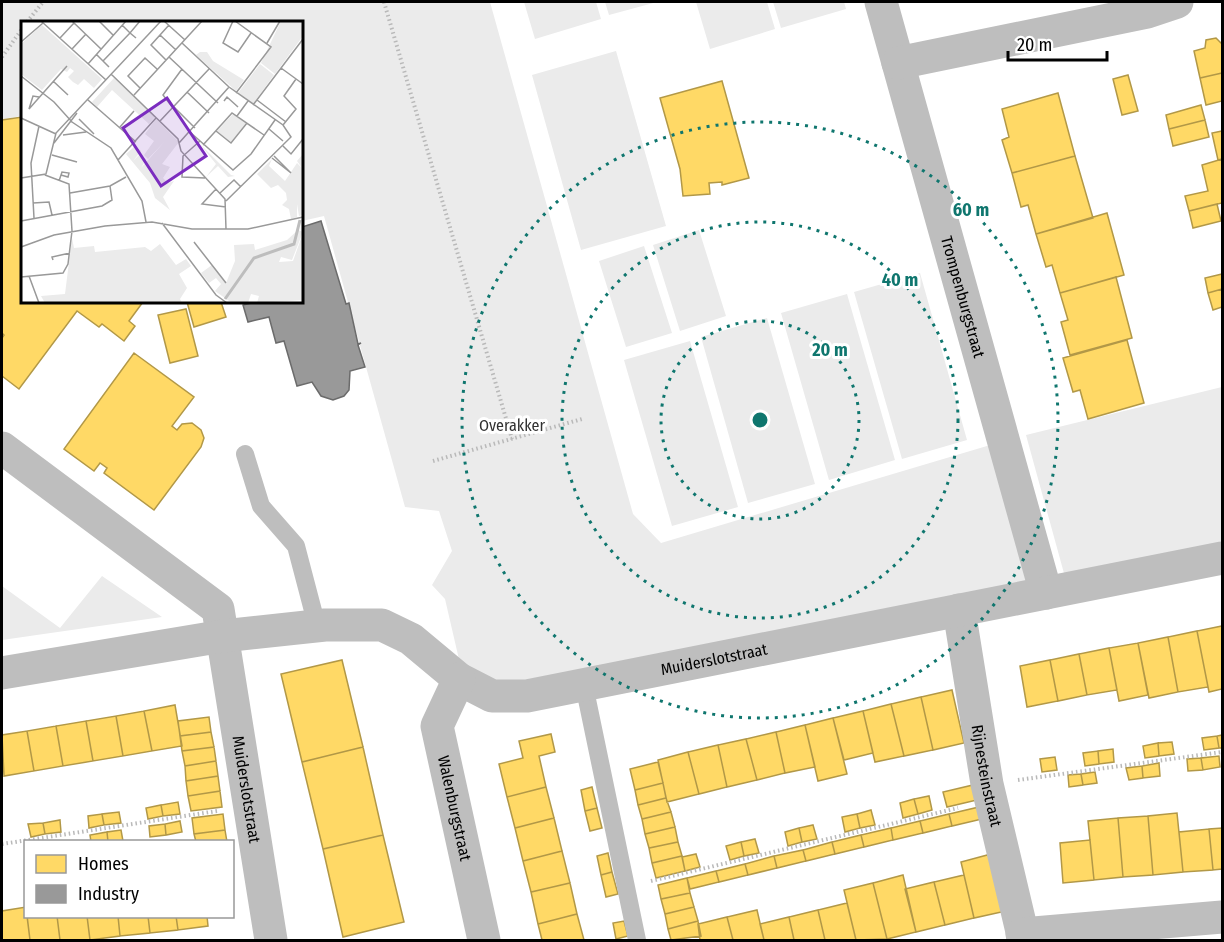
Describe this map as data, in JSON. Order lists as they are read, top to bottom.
{
  "streets": {
    "street": [
      "Trompenburgstraat",
      "Muiderslotstraat",
      "Rijnesteinstraat",
      "Walenburgstraat"
    ]
  },
  "crossings": [
    ["Trompenburgstraat", "Muiderslotstraat"],
    ["Muiderslotstraat", "Rijnesteinstraat"],
    ["Muiderslotstraat", "Walenburgstraat"]
  ],
  "parks": ["Overakker"],
  "legend": ["Homes", "Industry"],
  "scale_bar": "20 m",
  "rings": ["60 m", "40 m", "20 m"]
}
